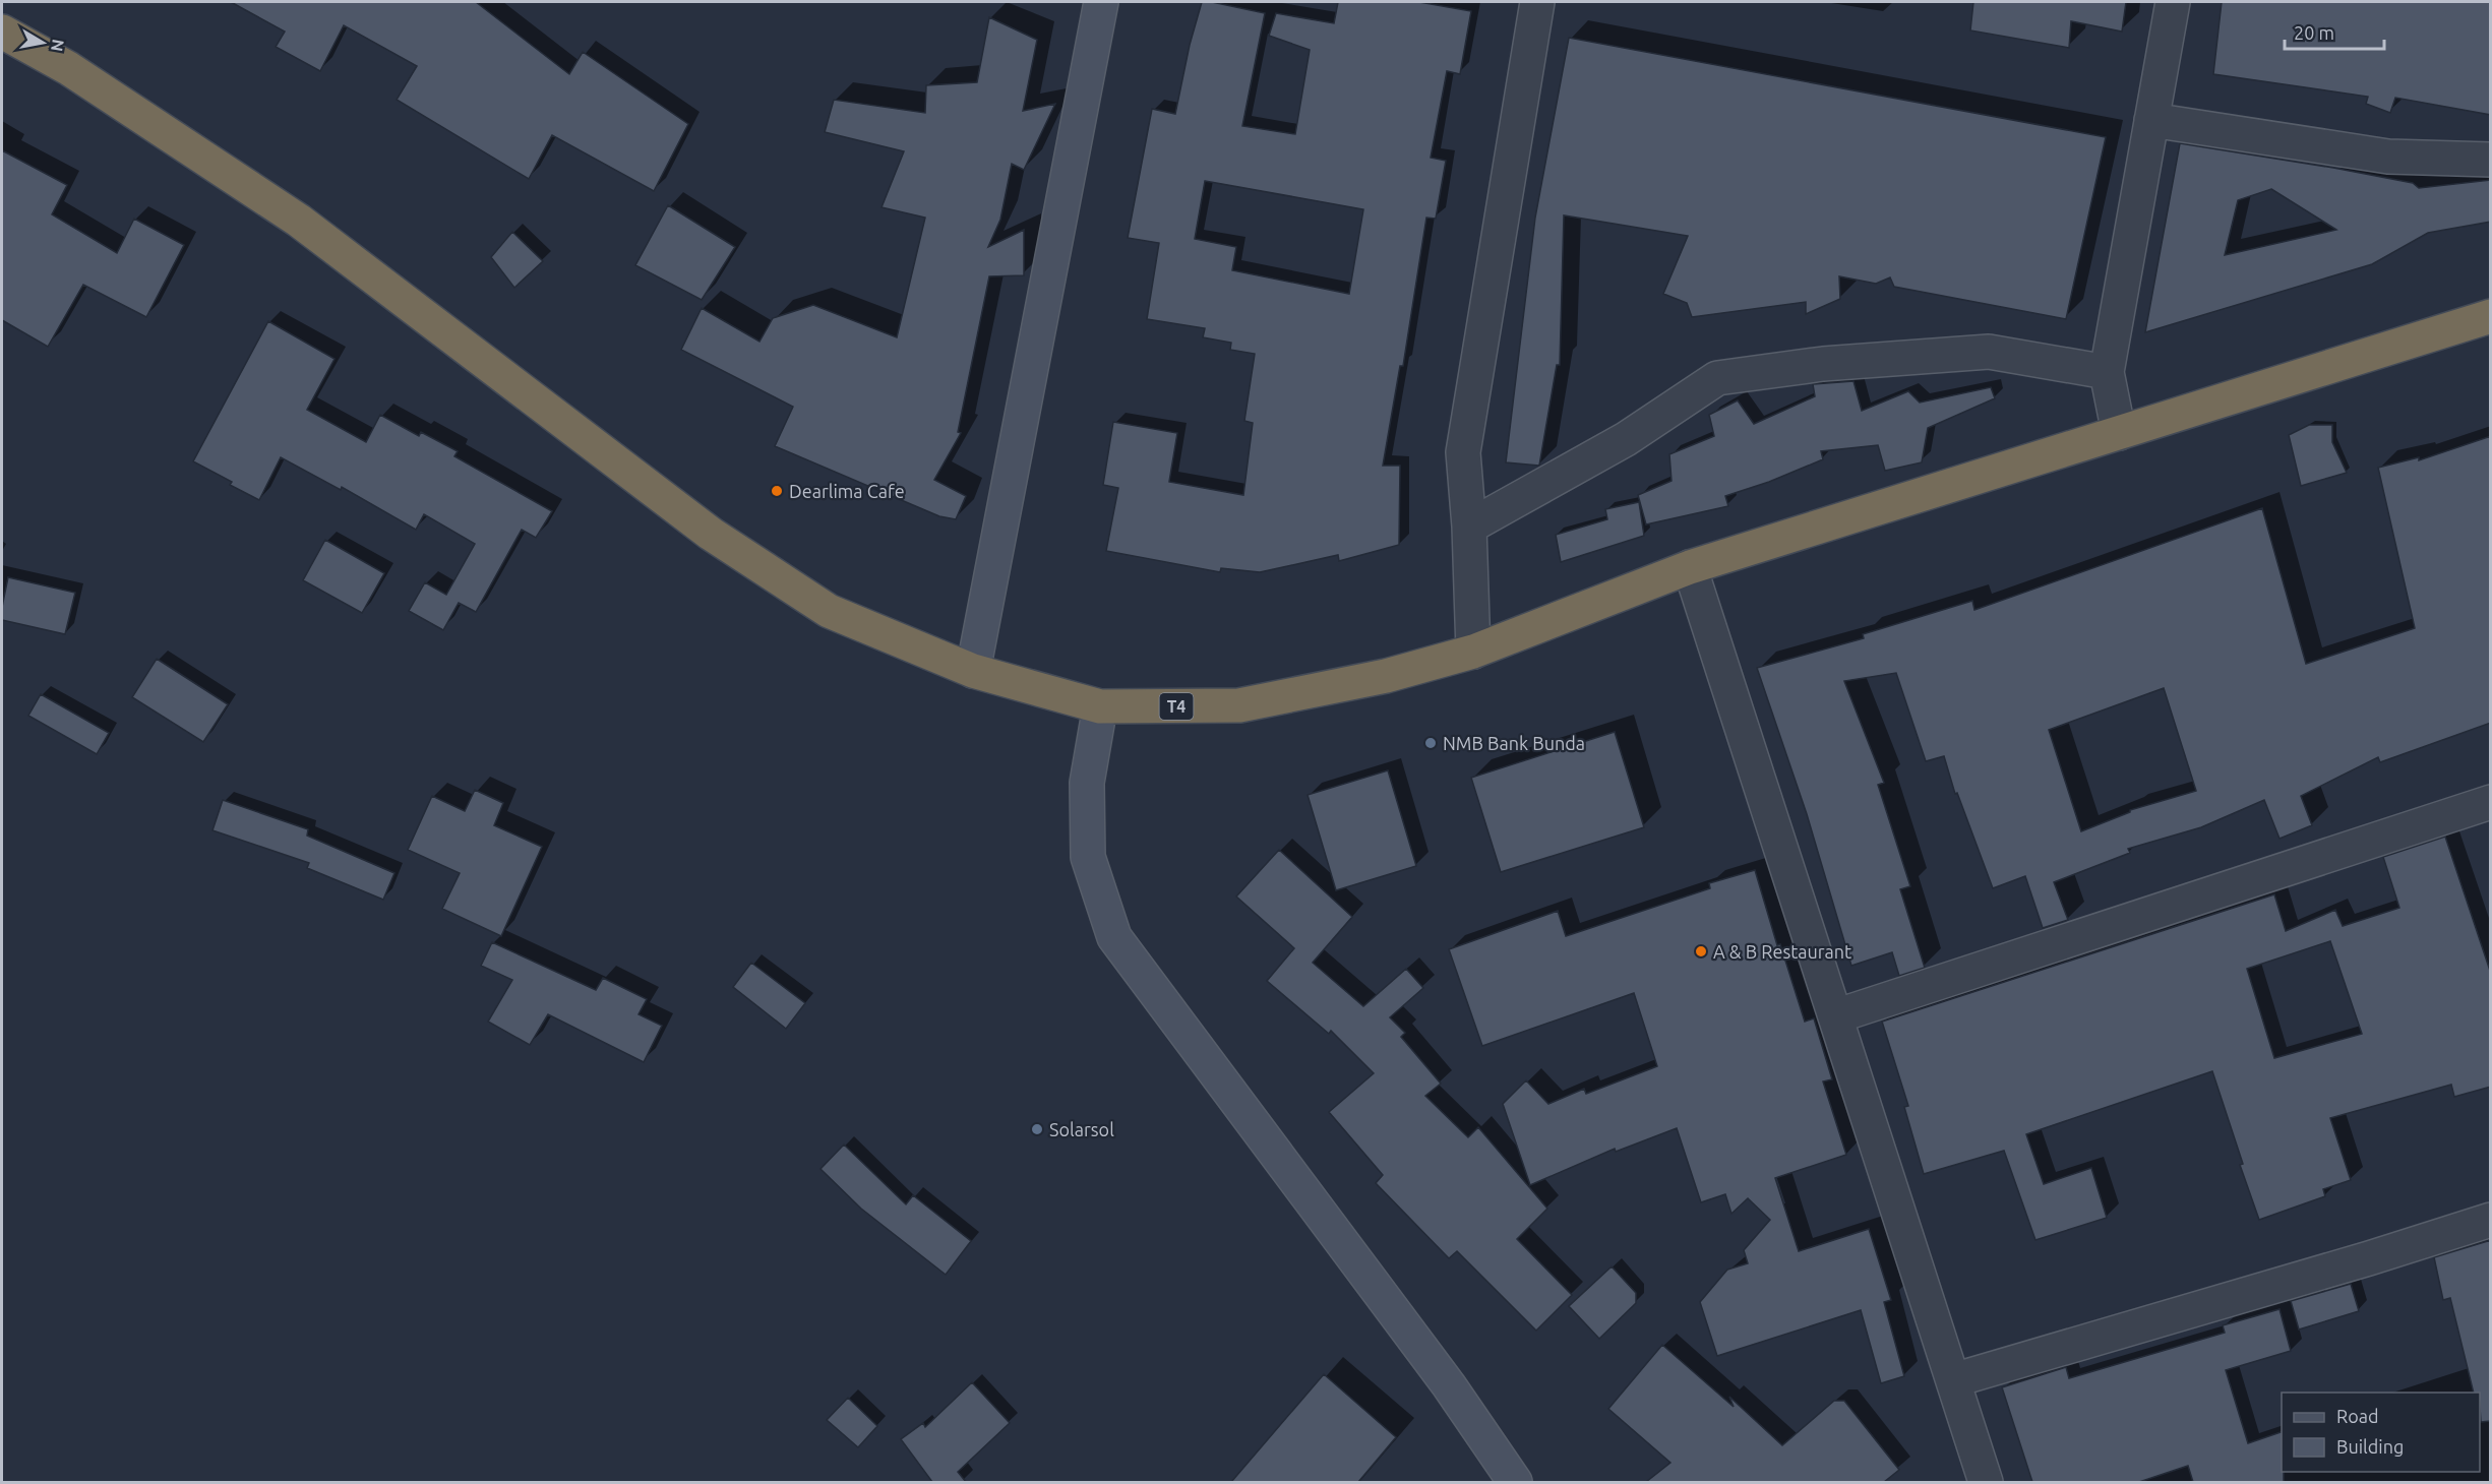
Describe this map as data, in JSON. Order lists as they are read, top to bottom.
{
  "streets": {
    "highway": ["T4"]
  },
  "places": [
    "Dearlima Cafe",
    "NMB Bank Bunda",
    "A & B Restaurant",
    "Solarsol"
  ],
  "legend": ["Road", "Building"],
  "scale_bar": "20 m",
  "north": "right"
}
